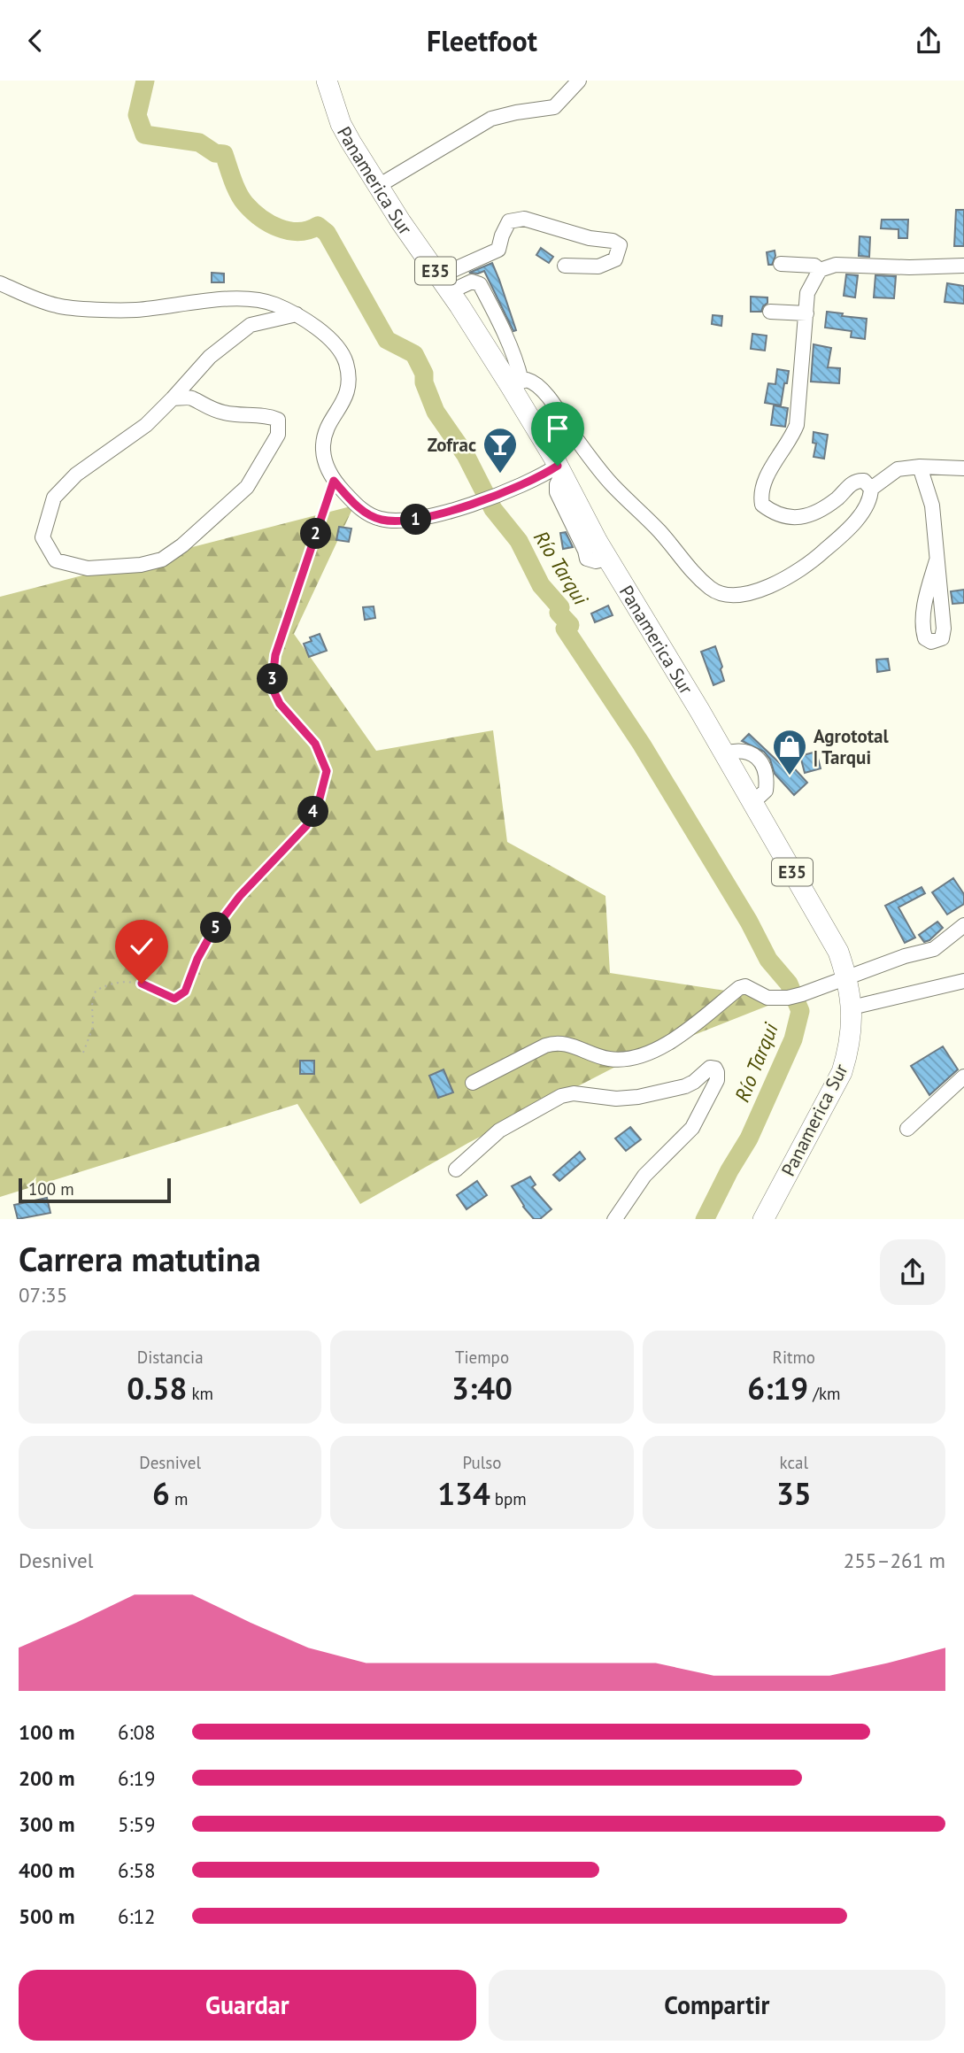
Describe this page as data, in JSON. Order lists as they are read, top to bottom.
{
  "streets": {
    "highway": ["Panamerica Sur", "E35"]
  },
  "water": ["Río Tarqui"],
  "places": {
    "bar": ["Zofrac"],
    "shop": ["Agrototal | Tarqui"]
  },
  "scale_bar": "100 m",
  "page": {
    "header": "Fleetfoot",
    "pins": [
      "1",
      "2",
      "3",
      "4",
      "5"
    ],
    "scale": "100 m",
    "heading": ["Carrera matutina", "07:35"],
    "stats": [
      ["Distancia", "0.58 km"],
      ["Tiempo", "3:40"],
      ["Ritmo", "6:19 /km"],
      ["Desnivel", "6 m"],
      ["Pulso", "134 bpm"],
      ["kcal", "35"]
    ],
    "chart": ["Desnivel", "255–261 m"],
    "list": [
      {
        "name": "100 m",
        "note": "6:08"
      },
      {
        "name": "200 m",
        "note": "6:19"
      },
      {
        "name": "300 m",
        "note": "5:59"
      },
      {
        "name": "400 m",
        "note": "6:58"
      },
      {
        "name": "500 m",
        "note": "6:12"
      }
    ],
    "buttons": ["Guardar", "Compartir"]
  }
}
